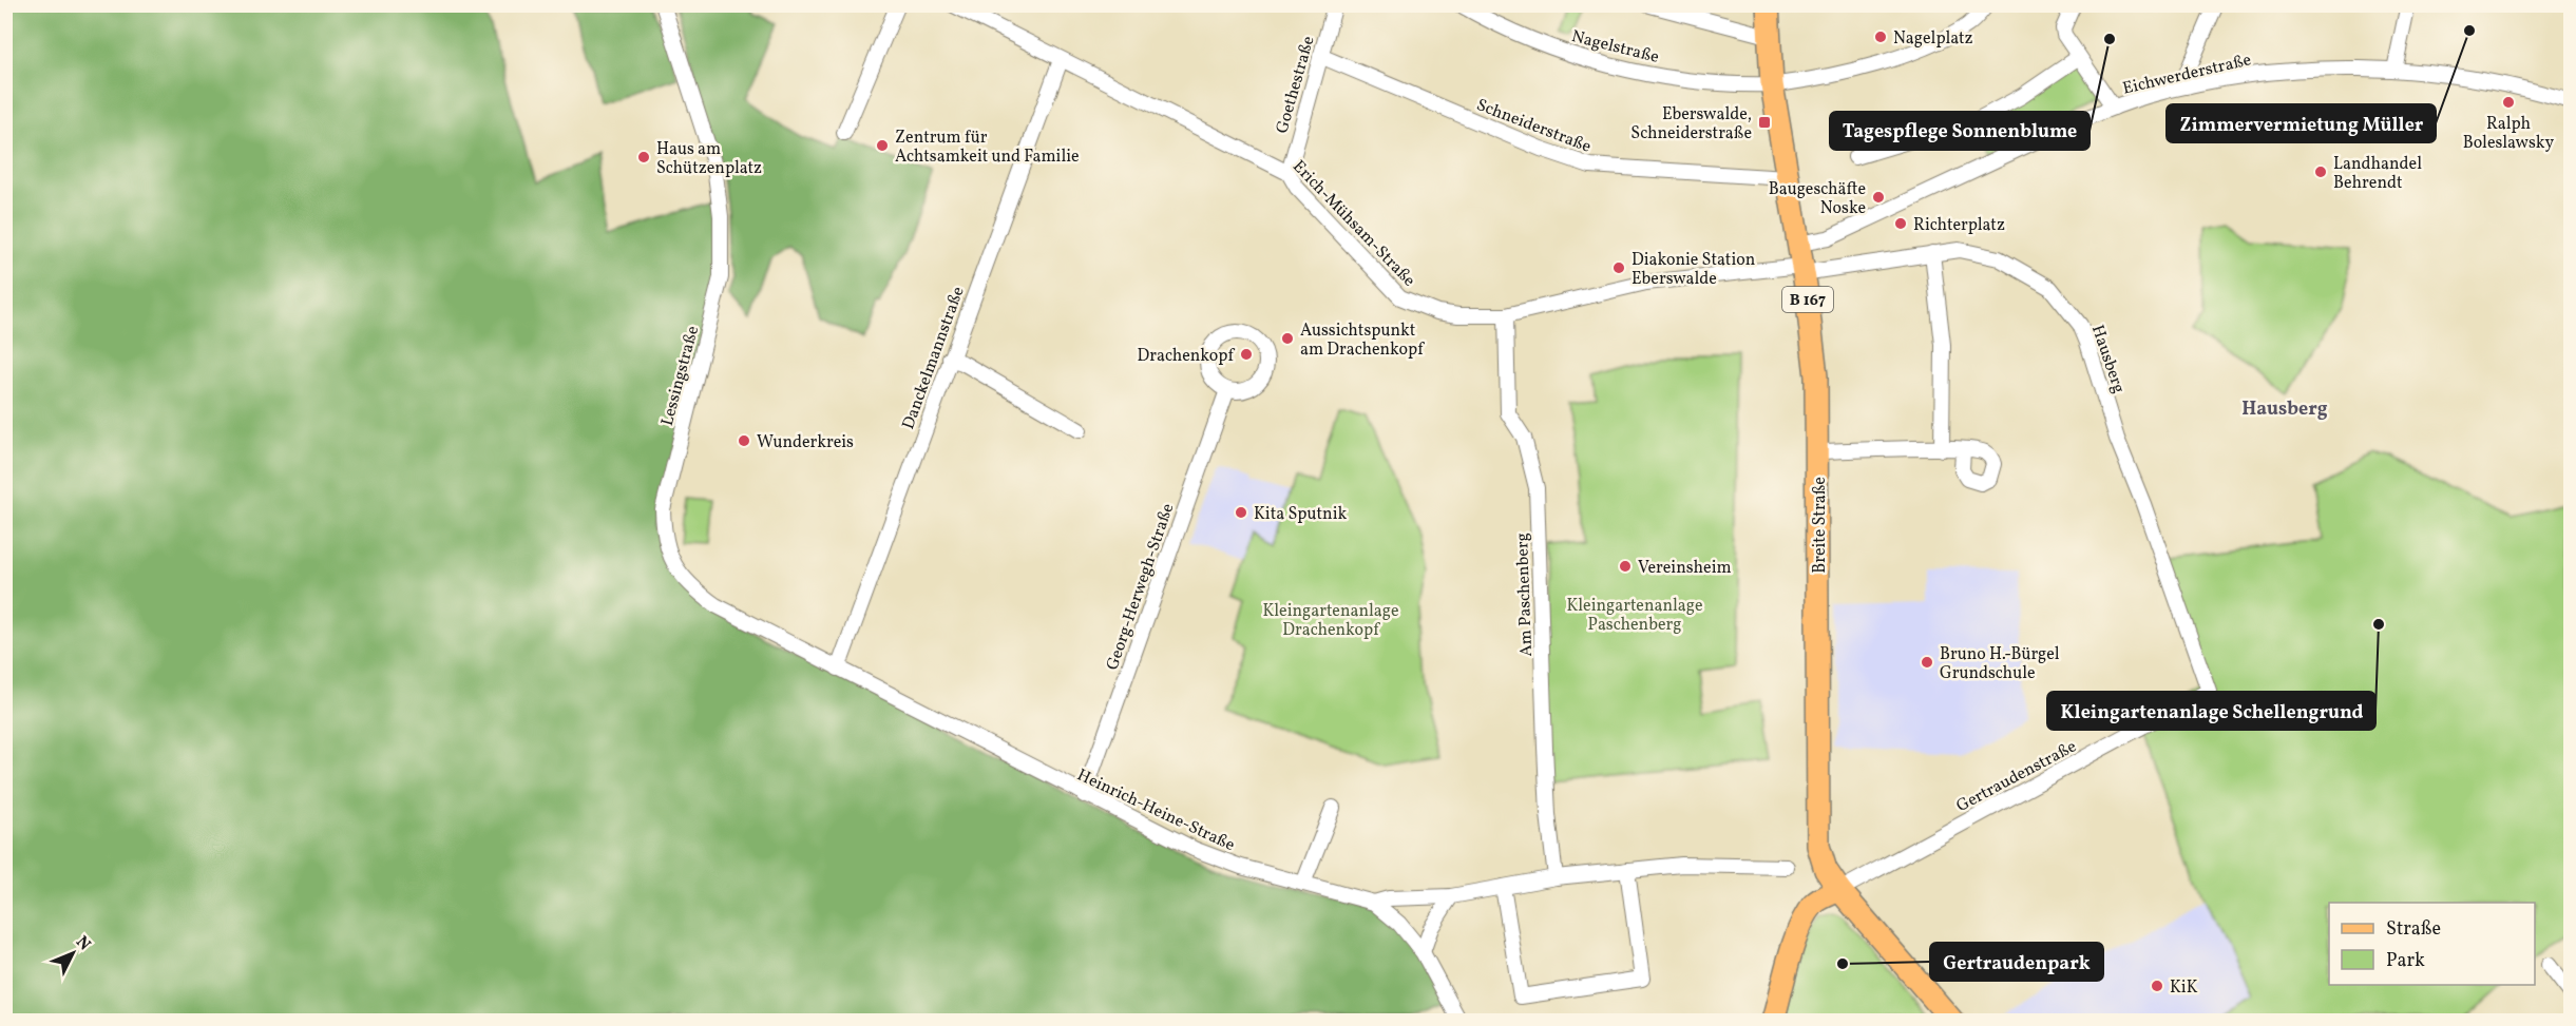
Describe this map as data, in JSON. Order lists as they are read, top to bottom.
{
  "streets": {
    "main road": ["B 167", "Breite Straße"],
    "street": [
      "Nagelstraße",
      "Eichwerderstraße",
      "Goethestraße",
      "Schneiderstraße",
      "Erich-Mühsam-Straße",
      "Danckelmannstraße",
      "Hausberg",
      "Lessingstraße",
      "Georg-Herwegh-Straße",
      "Am Paschenberg",
      "Gertraudenstraße",
      "Heinrich-Heine-Straße"
    ]
  },
  "crossings": [
    ["Nagelstraße", "Breite Straße"],
    ["Eichwerderstraße", "Breite Straße"],
    ["Goethestraße", "Schneiderstraße"],
    ["Goethestraße", "Erich-Mühsam-Straße"],
    ["Schneiderstraße", "Breite Straße"],
    ["Erich-Mühsam-Straße", "Danckelmannstraße"],
    ["Erich-Mühsam-Straße", "Hausberg"],
    ["Erich-Mühsam-Straße", "Breite Straße"],
    ["Erich-Mühsam-Straße", "Am Paschenberg"],
    ["B 167", "Breite Straße"],
    ["B 167", "Gertraudenstraße"],
    ["Danckelmannstraße", "Lessingstraße"],
    ["Danckelmannstraße", "Heinrich-Heine-Straße"],
    ["Hausberg", "Breite Straße"],
    ["Hausberg", "Gertraudenstraße"],
    ["Lessingstraße", "Heinrich-Heine-Straße"],
    ["Breite Straße", "Gertraudenstraße"],
    ["Georg-Herwegh-Straße", "Heinrich-Heine-Straße"]
  ],
  "districts": ["Hausberg"],
  "parks": ["Kleingartenanlage Paschenberg", "Kleingartenanlage Drachenkopf"],
  "places": {
    "other": [
      "Zimmervermietung Müller",
      "Nagelplatz",
      "Tagespflege Sonnenblume",
      "Ralph Boleslawsky",
      "Zentrum für Achtsamkeit und Familie",
      "Haus am Schützenplatz",
      "Landhandel Behrendt",
      "Baugeschäfte Noske",
      "Richterplatz",
      "Diakonie Station Eberswalde",
      "Aussichtspunkt am Drachenkopf",
      "Drachenkopf",
      "Wunderkreis",
      "Kita Sputnik",
      "Vereinsheim",
      "Kleingartenanlage Schellengrund",
      "Bruno H.-Bürgel Grundschule",
      "Gertraudenpark",
      "KiK"
    ],
    "transit": ["Eberswalde, Schneiderstraße"]
  },
  "legend": ["Straße", "Park"],
  "north": "top right"
}
